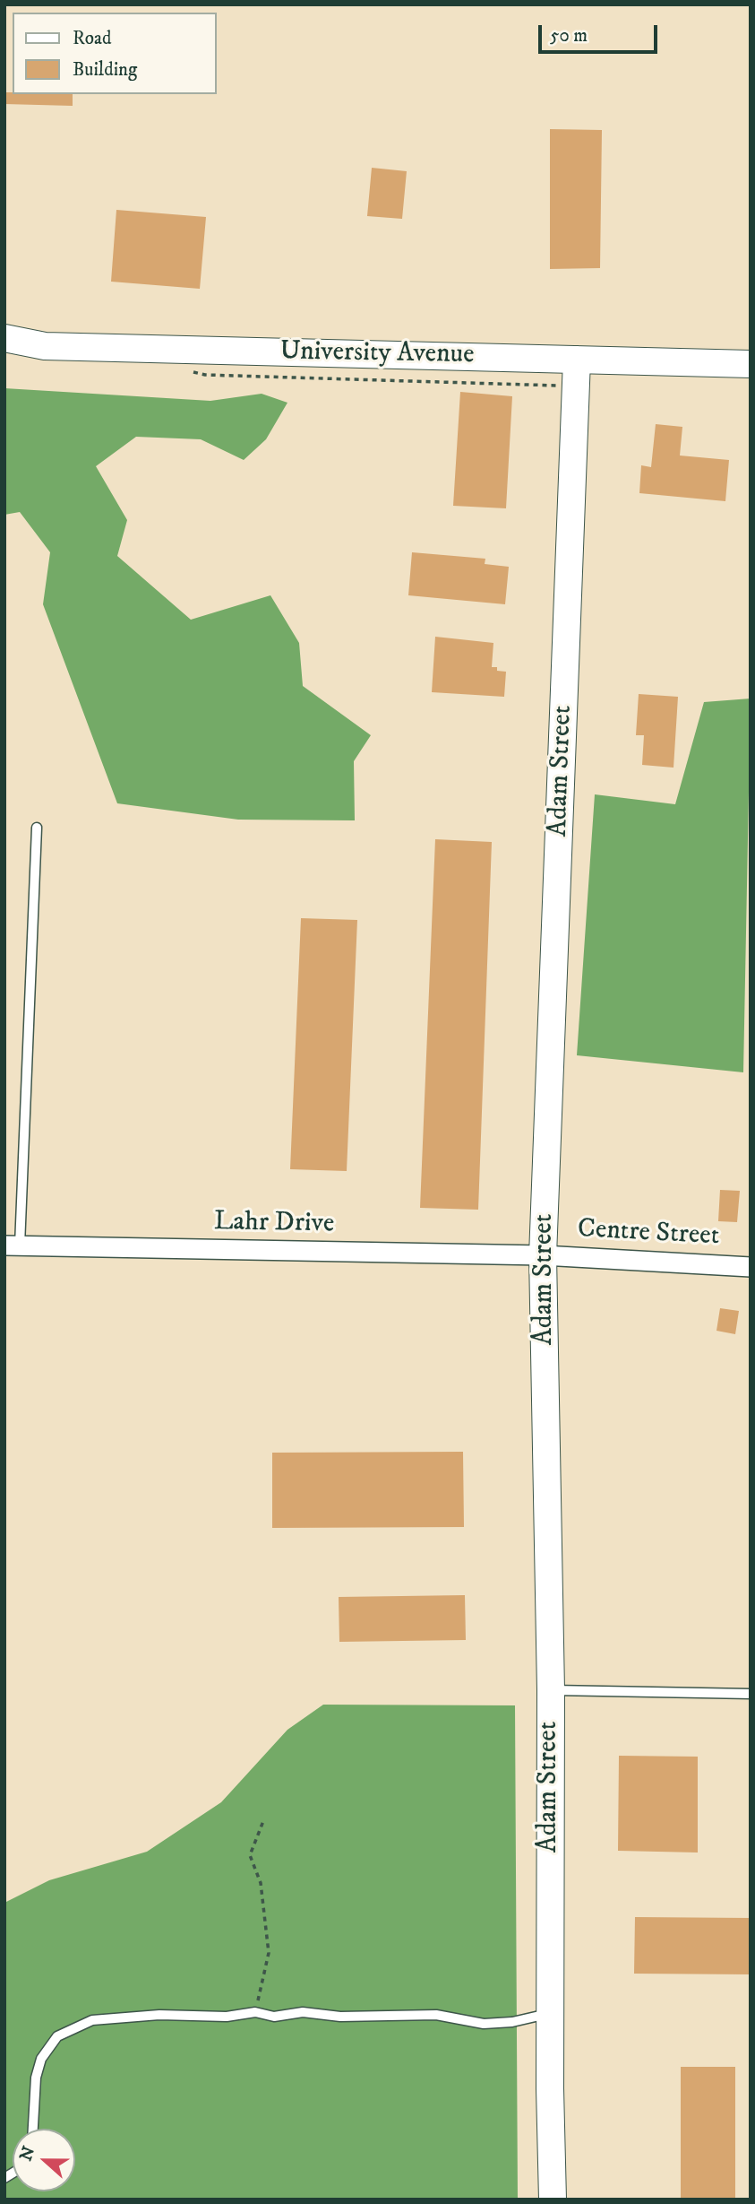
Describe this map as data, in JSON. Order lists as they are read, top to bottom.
{
  "streets": {
    "street": [
      "University Avenue",
      "Adam Street",
      "Lahr Drive",
      "Centre Street"
    ]
  },
  "crossings": [
    ["University Avenue", "Adam Street"],
    ["Adam Street", "Lahr Drive"],
    ["Adam Street", "Centre Street"],
    ["Lahr Drive", "Centre Street"]
  ],
  "legend": ["Road", "Building"],
  "scale_bar": "50 m",
  "north": "left"
}
